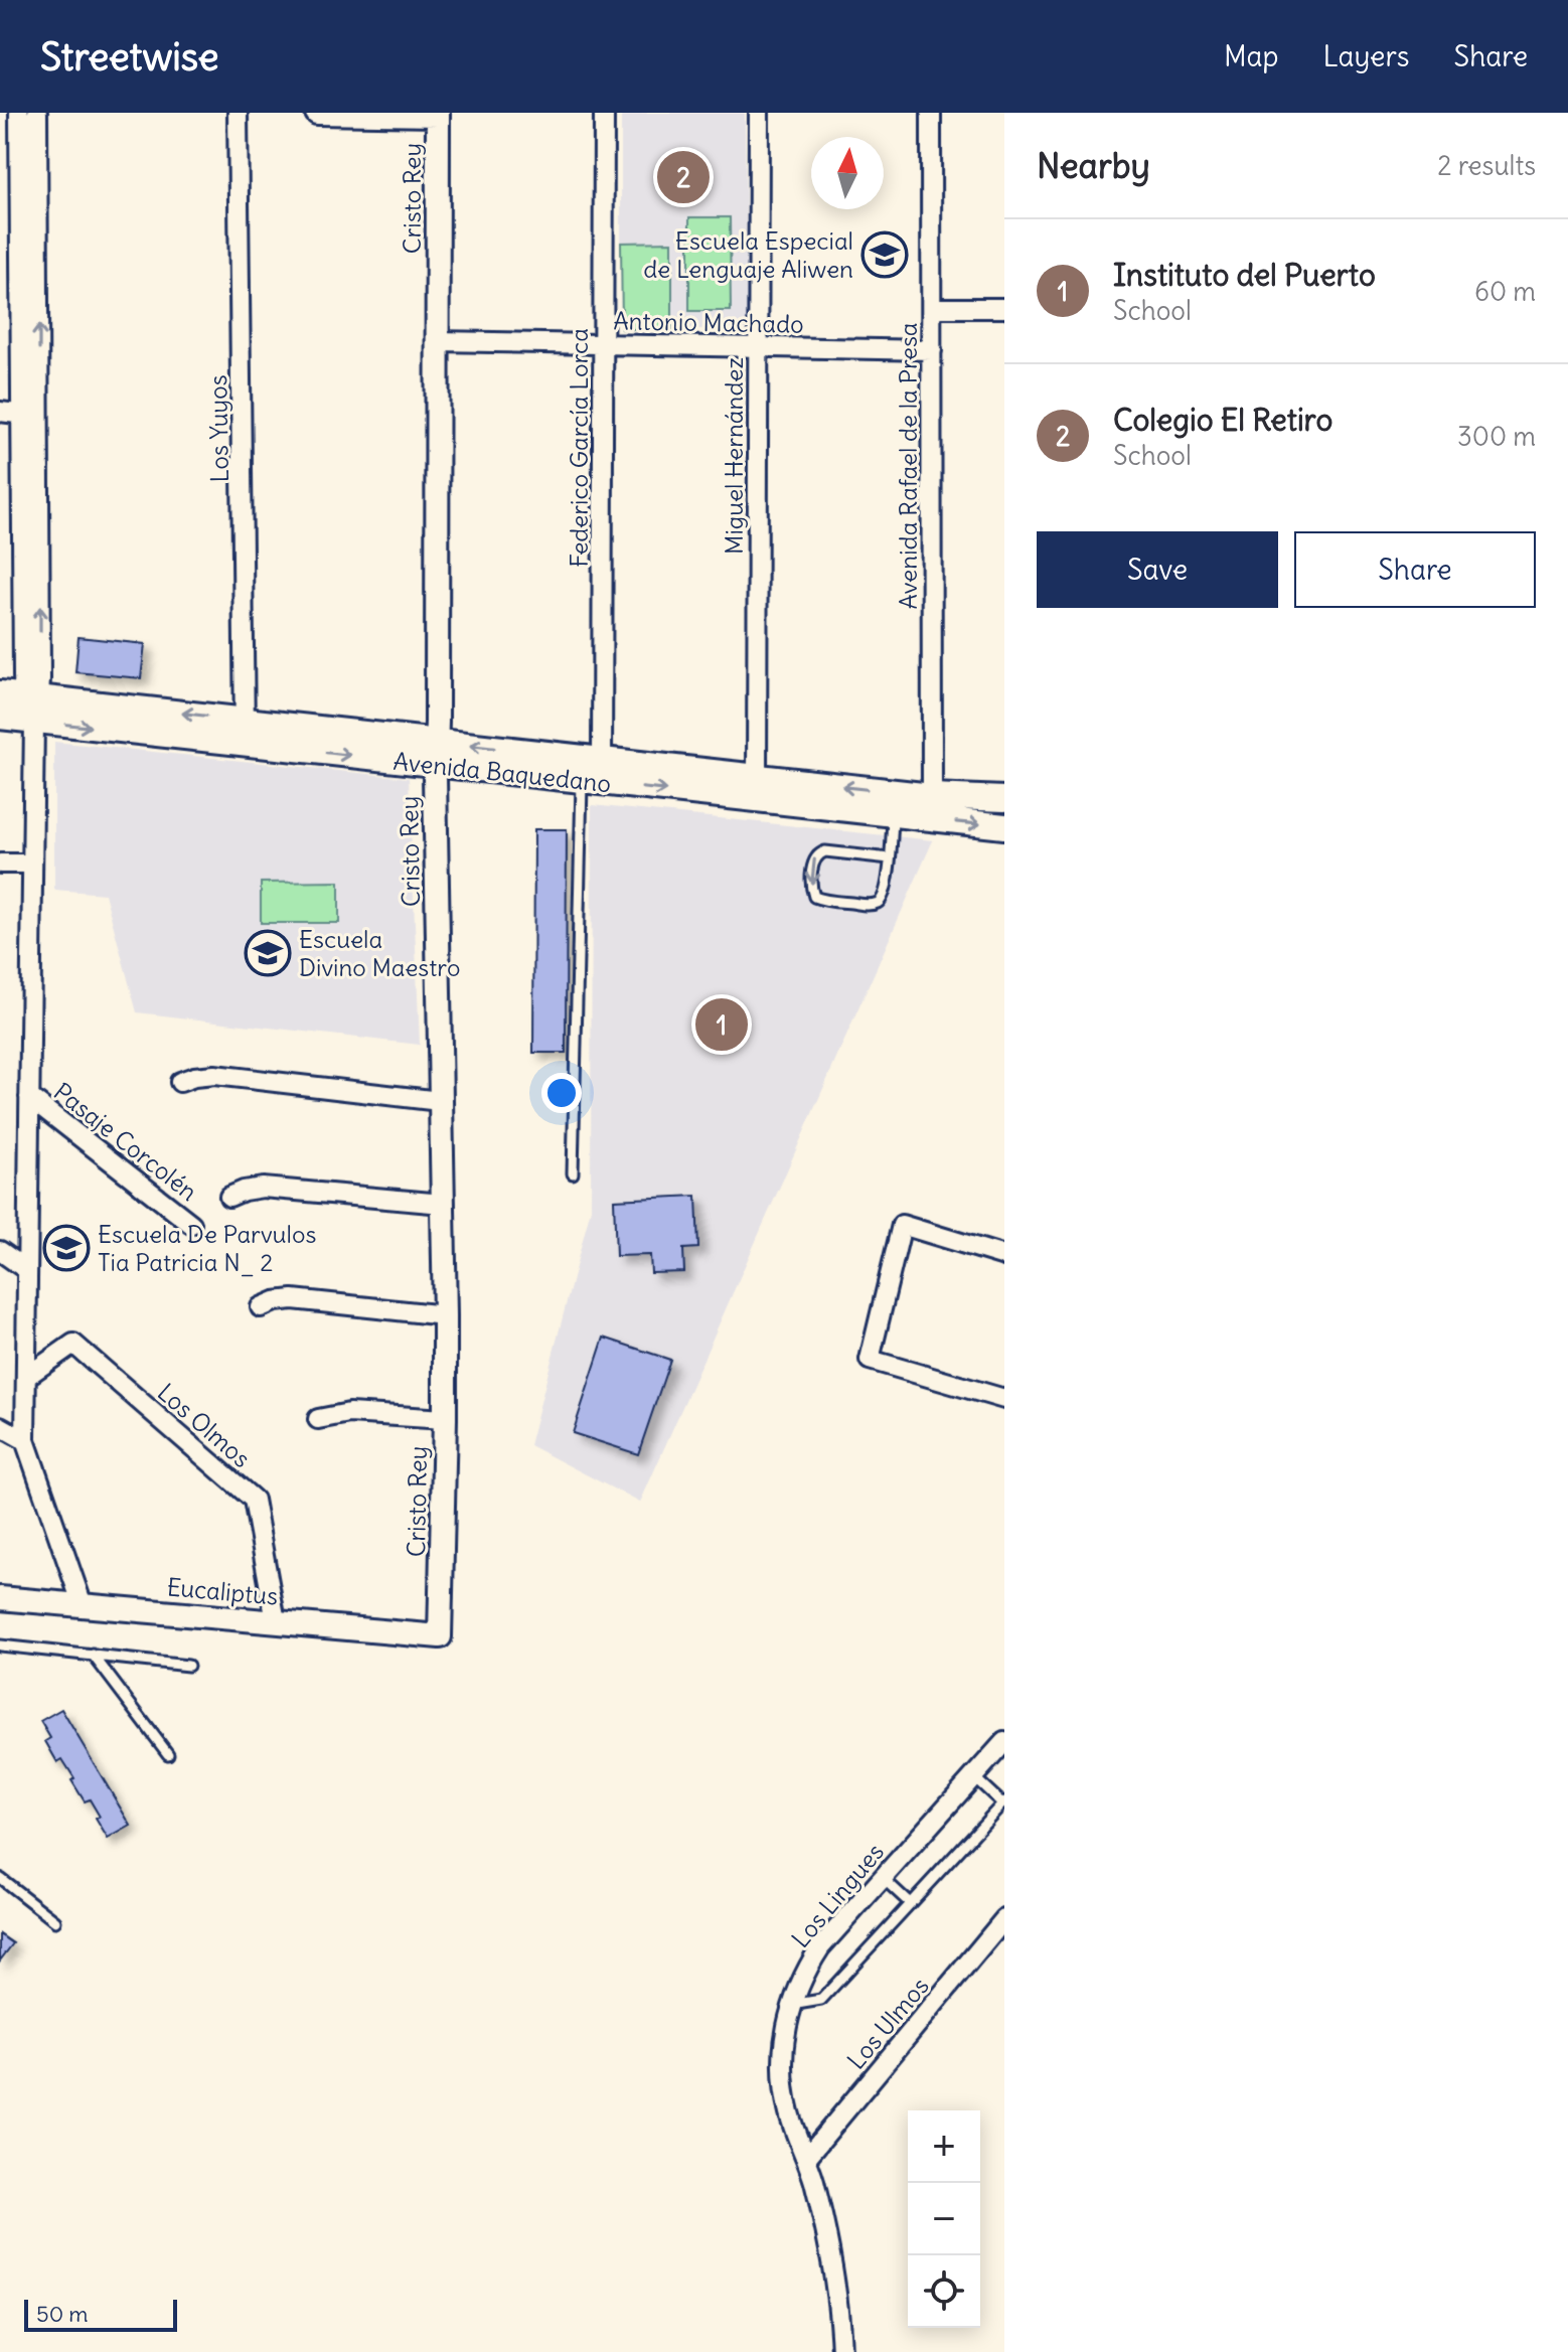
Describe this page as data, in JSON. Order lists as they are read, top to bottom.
{
  "streets": {
    "main road": ["Avenida Baquedano"],
    "street": [
      "Cristo Rey",
      "Antonio Machado",
      "Los Yuyos",
      "Federico García Lorca",
      "Miguel Hernández",
      "Avenida Rafael de la Presa",
      "Pasaje Corcolén",
      "Los Olmos",
      "Eucaliptus",
      "Los Lingues",
      "Los Ulmos"
    ]
  },
  "crossings": [
    ["Cristo Rey", "Antonio Machado"],
    ["Cristo Rey", "Avenida Baquedano"],
    ["Cristo Rey", "Eucaliptus"],
    ["Antonio Machado", "Federico García Lorca"],
    ["Antonio Machado", "Miguel Hernández"],
    ["Antonio Machado", "Avenida Rafael de la Presa"],
    ["Los Yuyos", "Avenida Baquedano"],
    ["Federico García Lorca", "Avenida Baquedano"],
    ["Miguel Hernández", "Avenida Baquedano"],
    ["Avenida Rafael de la Presa", "Avenida Baquedano"],
    ["Los Olmos", "Eucaliptus"],
    ["Los Lingues", "Los Ulmos"]
  ],
  "places": {
    "school or university": ["Escuela Especial de Lenguaje Aliwen", "Escuela Divino Maestro", "Escuela De Parvulos Tia Patricia N_ 2"]
  },
  "scale_bar": "50 m",
  "north": "top",
  "page": {
    "header": "Streetwise",
    "nav": ["Map", "Layers", "Share"],
    "heading": ["Nearby", "2 results"],
    "pins": ["2", "1"],
    "list": [
      {
        "mark": "1",
        "name": "Instituto del Puerto",
        "note": "School",
        "value": "60 m"
      },
      {
        "mark": "2",
        "name": "Colegio El Retiro",
        "note": "School",
        "value": "300 m"
      }
    ],
    "buttons": ["Save", "Share"],
    "map_buttons": ["+", "−"],
    "scale": "50 m"
  }
}
